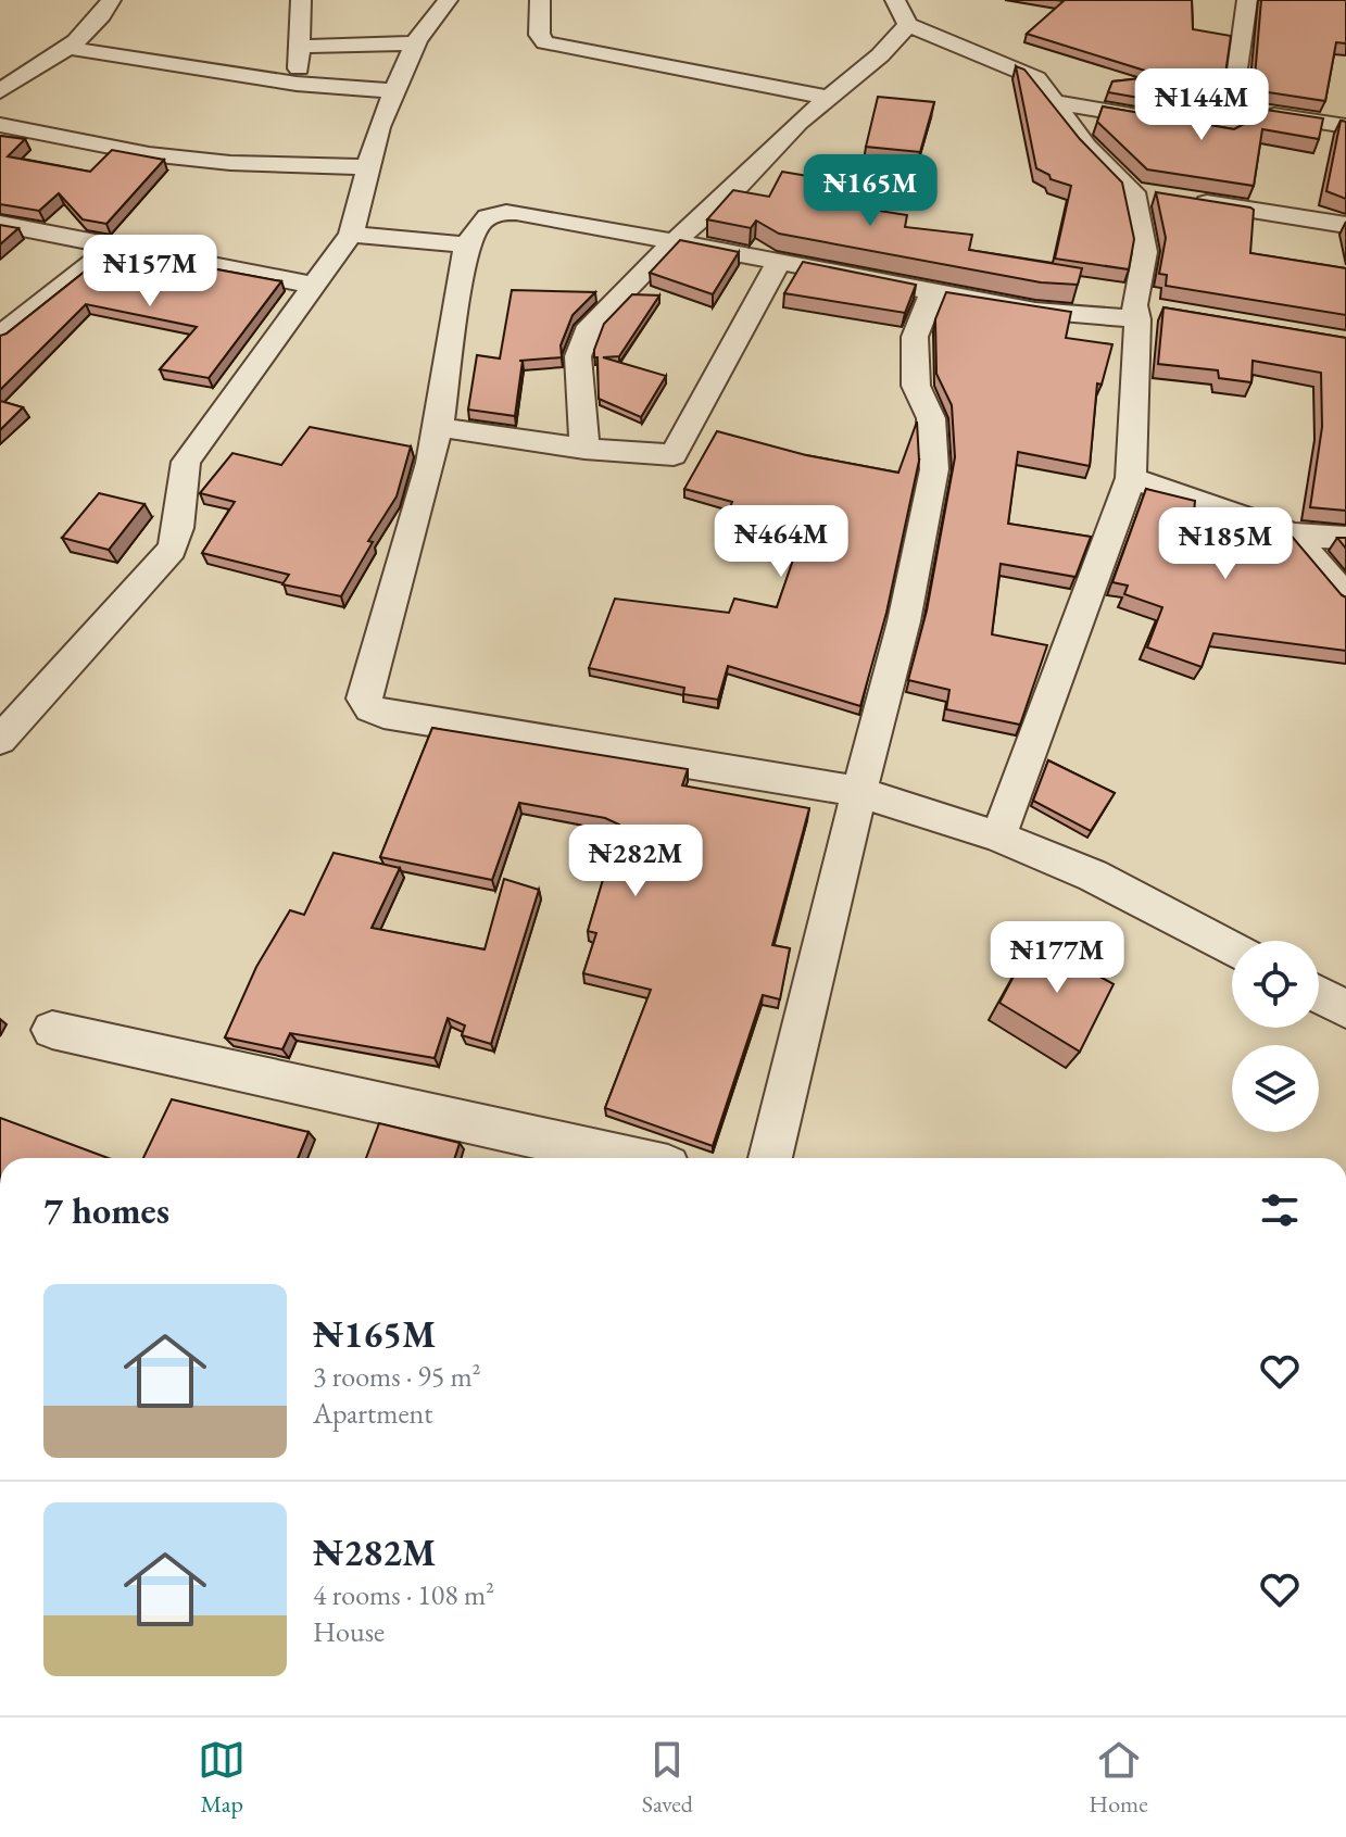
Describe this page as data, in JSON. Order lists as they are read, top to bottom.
{
  "page": {
    "price": [
      "₦144M",
      "₦165M",
      "₦157M",
      "₦464M",
      "₦185M",
      "₦282M",
      "₦177M"
    ],
    "heading": "7 homes",
    "list": [
      {
        "name": "₦165M",
        "note": "3 rooms · 95 m² · Apartment"
      },
      {
        "name": "₦282M",
        "note": "4 rooms · 108 m² · House"
      }
    ],
    "tabs": ["Map", "Saved", "Home"]
  }
}
